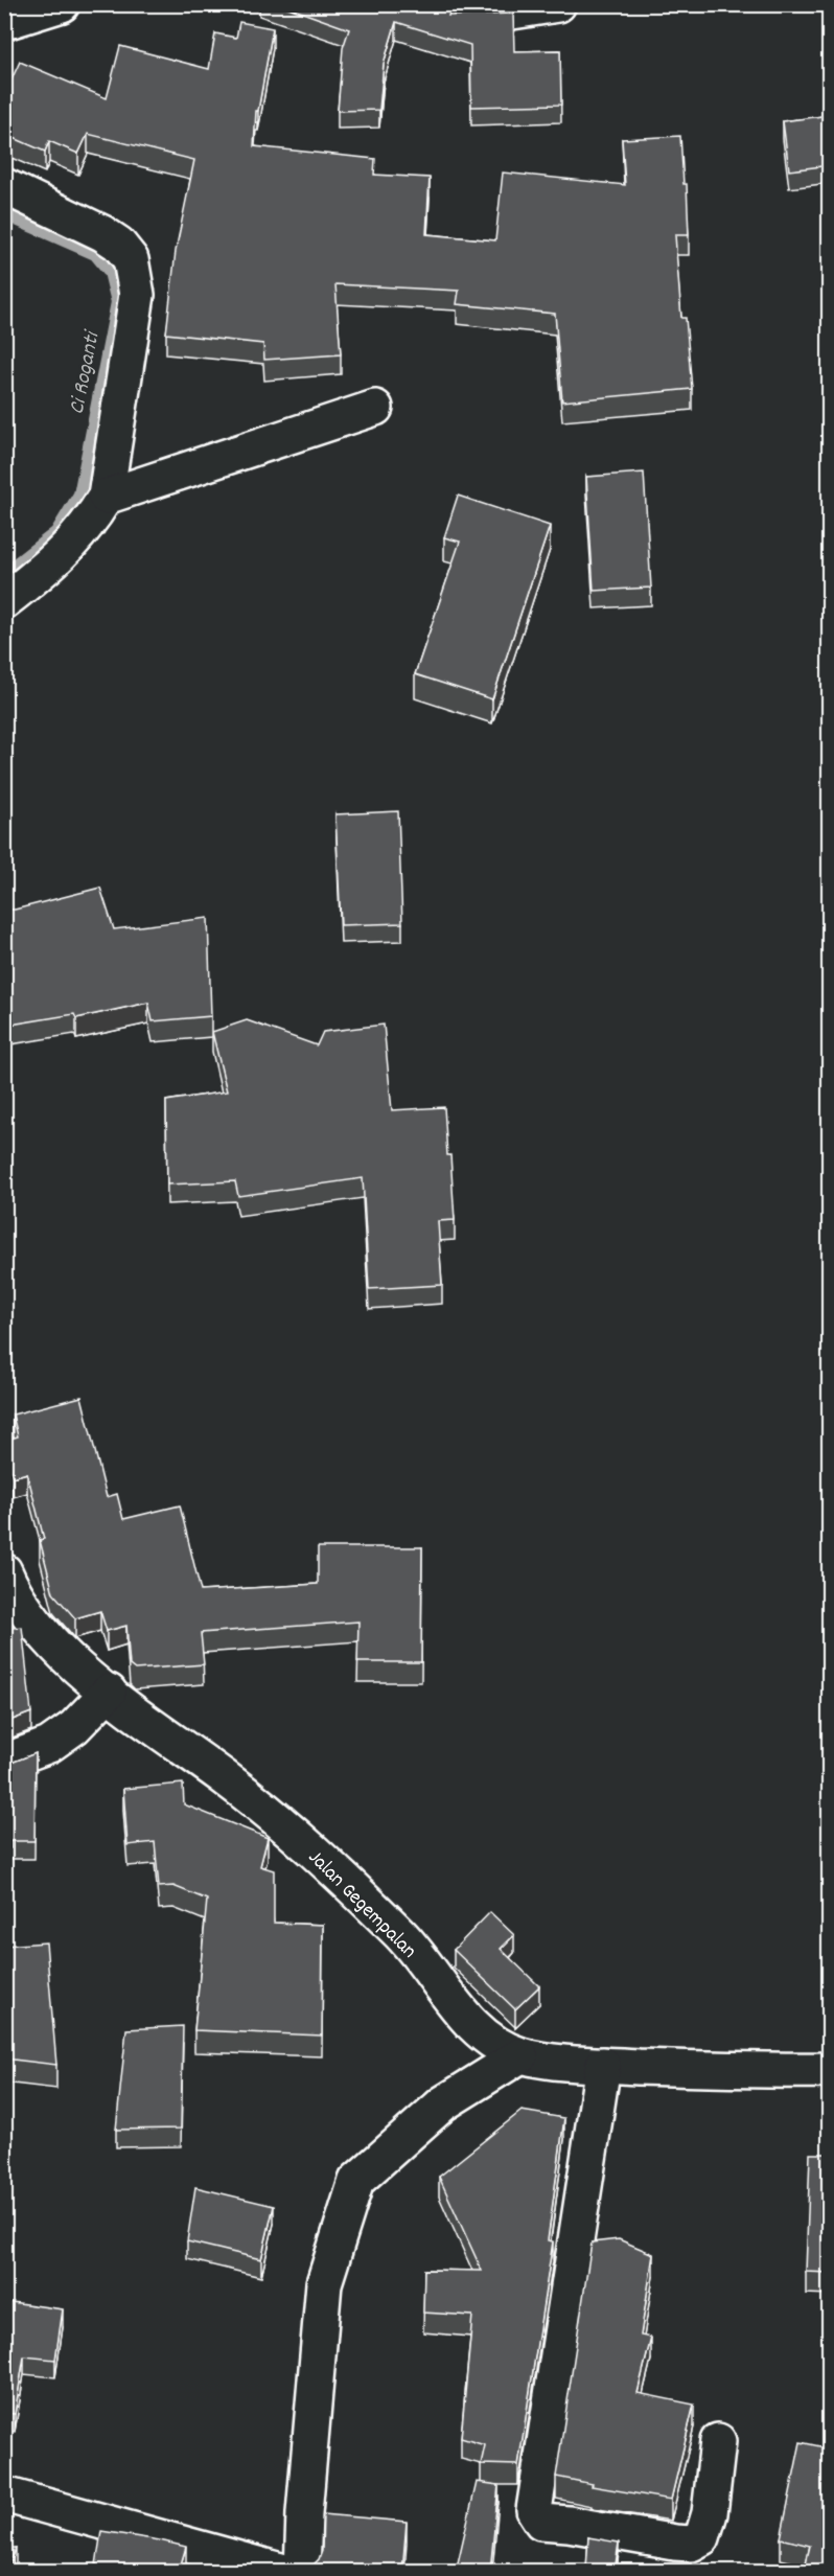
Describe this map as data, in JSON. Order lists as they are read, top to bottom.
{
  "streets": {
    "street": ["Jalan Gegempalan"]
  },
  "water": ["Ci Roganti"]
}
